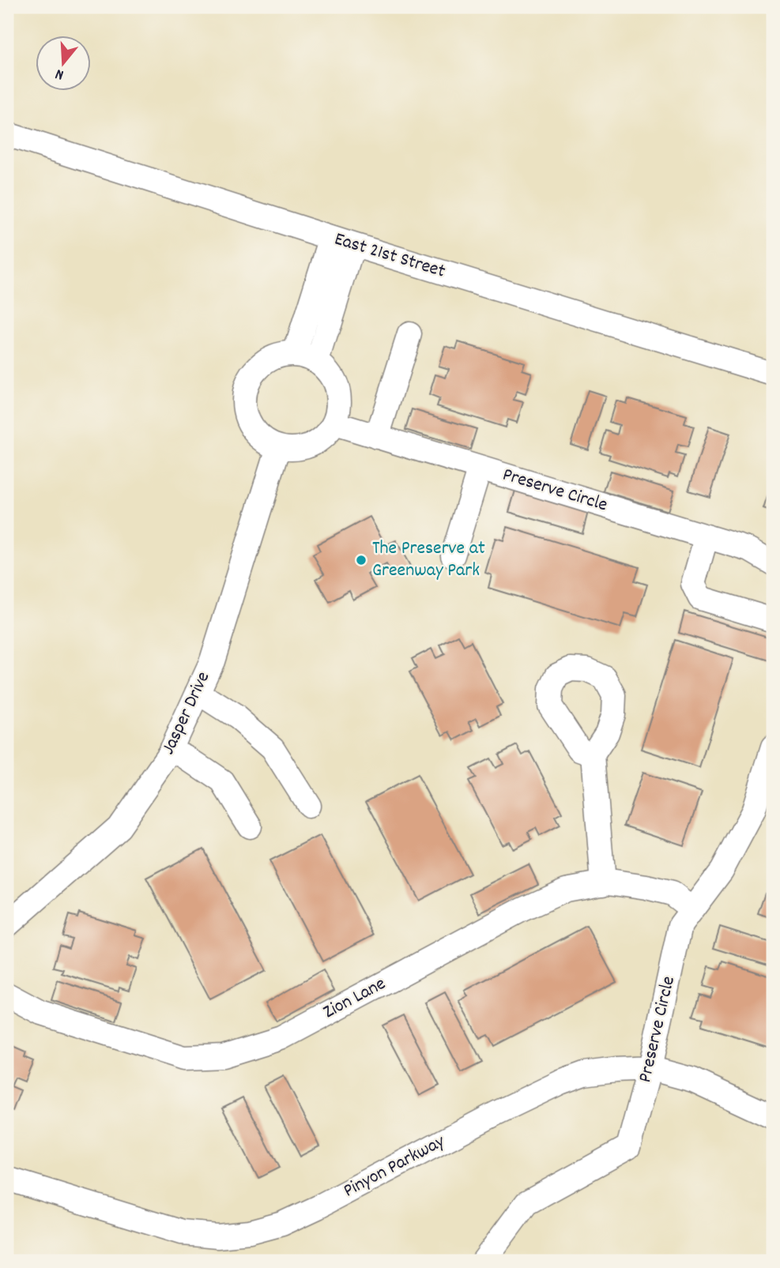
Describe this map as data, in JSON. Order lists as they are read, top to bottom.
{
  "streets": {
    "street": [
      "East 21st Street",
      "Preserve Circle",
      "Jasper Drive",
      "Zion Lane",
      "Pinyon Parkway"
    ]
  },
  "crossings": [
    ["Preserve Circle", "Jasper Drive"],
    ["Preserve Circle", "Zion Lane"],
    ["Preserve Circle", "Pinyon Parkway"]
  ],
  "places": ["The Preserve at Greenway Park"],
  "north": "bottom"
}
